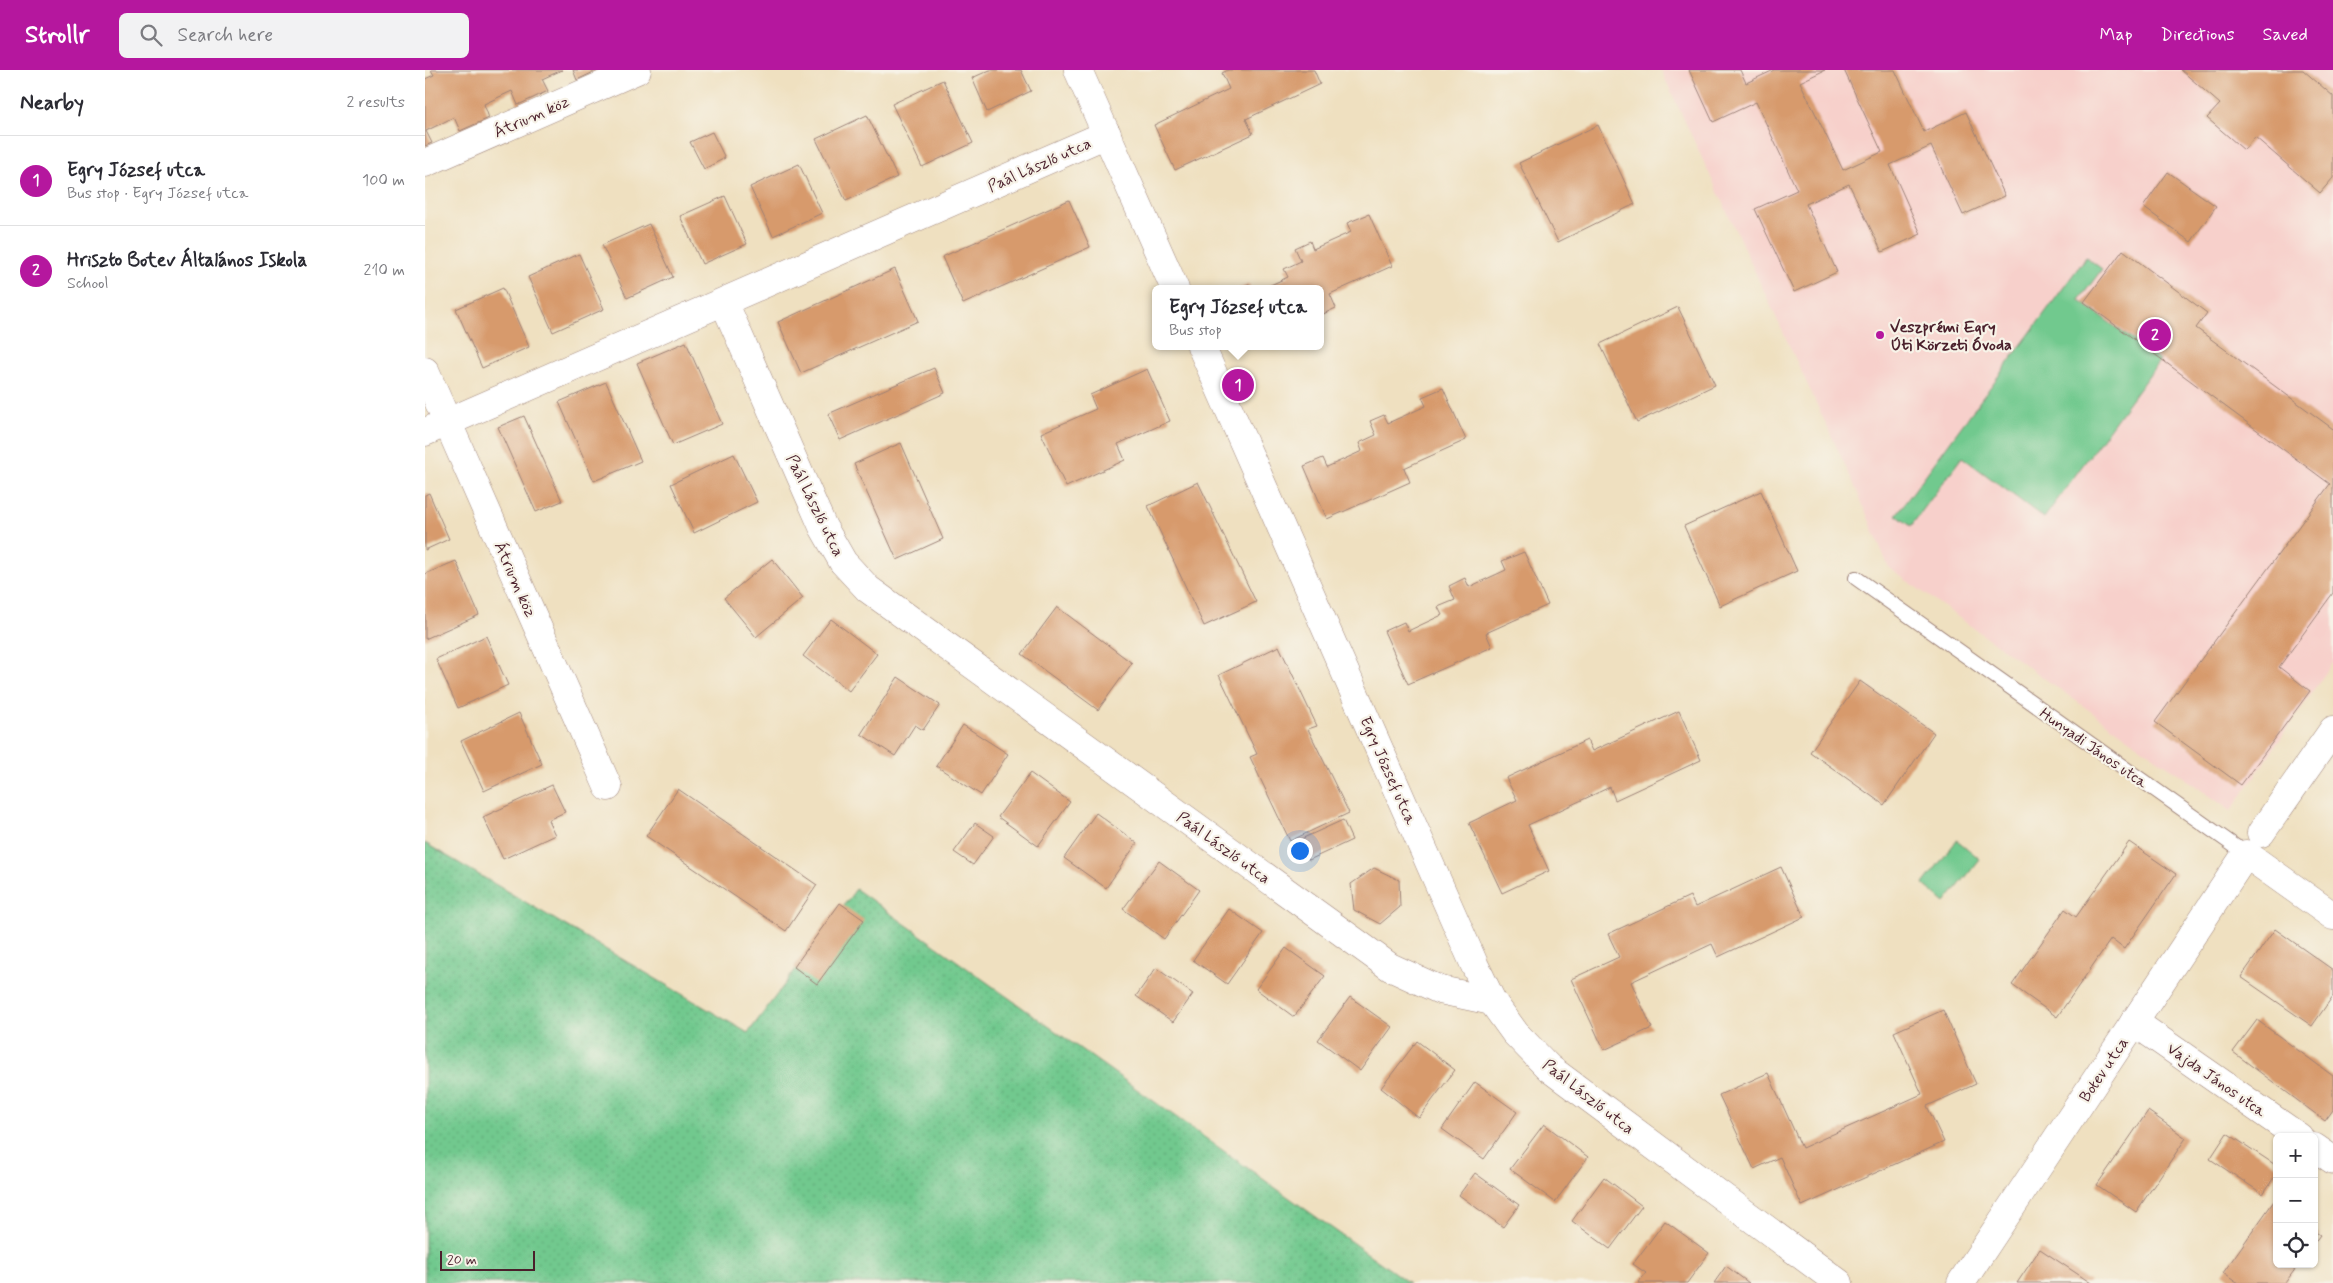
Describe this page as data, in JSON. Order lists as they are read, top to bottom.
{
  "streets": {
    "street": [
      "Átrium köz",
      "Paál László utca",
      "Hunyadi János utca",
      "Egry József utca",
      "Botev utca",
      "Vajda János utca"
    ]
  },
  "crossings": [
    ["Átrium köz", "Paál László utca"],
    ["Paál László utca", "Egry József utca"],
    ["Hunyadi János utca", "Botev utca"],
    ["Botev utca", "Vajda János utca"]
  ],
  "places": ["Veszprémi Egry Úti Körzeti Óvoda"],
  "scale_bar": "20 m",
  "page": {
    "header": "Strollr",
    "search": "Search here",
    "nav": ["Map", "Directions", "Saved"],
    "heading": ["Nearby", "2 results"],
    "list": [
      {
        "mark": "1",
        "name": "Egry József utca",
        "note": "Bus stop · Egry József utca",
        "value": "100 m"
      },
      {
        "mark": "2",
        "name": "Hriszto Botev Általános Iskola",
        "note": "School",
        "value": "210 m"
      }
    ],
    "popup": ["Egry József utca", "Bus stop"],
    "pins": ["2", "1"],
    "map_buttons": ["+", "−"],
    "scale": "20 m"
  }
}
